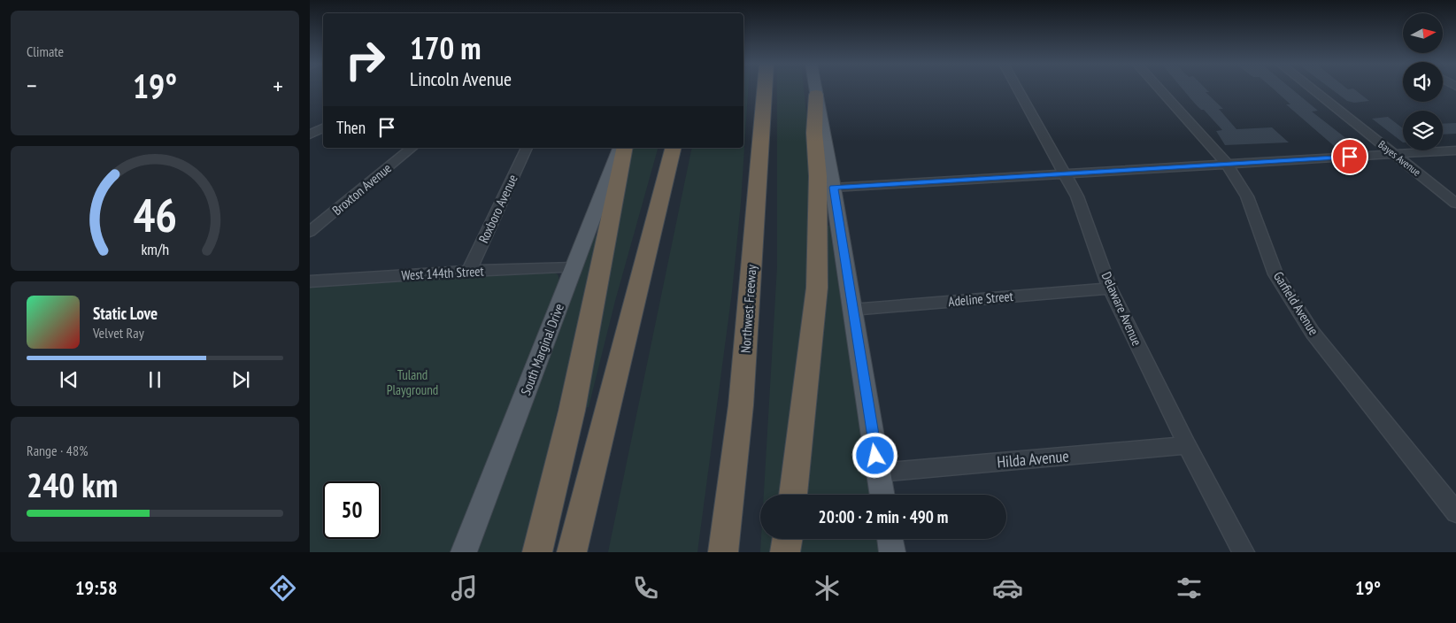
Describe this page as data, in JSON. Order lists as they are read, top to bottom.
{
  "streets": {
    "highway": ["Northwest Freeway"],
    "main road": ["South Marginal Drive"],
    "street": [
      "Bayes Avenue",
      "Broxton Avenue",
      "Roxboro Avenue",
      "West 144th Street",
      "Adeline Street",
      "Garfield Avenue",
      "Delaware Avenue",
      "Hilda Avenue"
    ]
  },
  "crossings": [
    ["Roxboro Avenue", "West 144th Street"],
    ["West 144th Street", "South Marginal Drive"],
    ["Adeline Street", "Delaware Avenue"],
    ["Delaware Avenue", "Hilda Avenue"]
  ],
  "parks": ["Tuland Playground"],
  "north": "right",
  "page": {
    "tile": [
      "Climate",
      ["Range · 48%", "240 km"]
    ],
    "turn": ["170 m", "Lincoln Avenue"],
    "heat": ["−", "19°", "+"],
    "then": "Then",
    "song": ["Static Love", "Velvet Ray"],
    "limit": "50",
    "trip": "20:00 · 2 min · 490 m",
    "tabs": ["19:58", "19°"],
    "gauge": ["46", "km/h"]
  }
}
